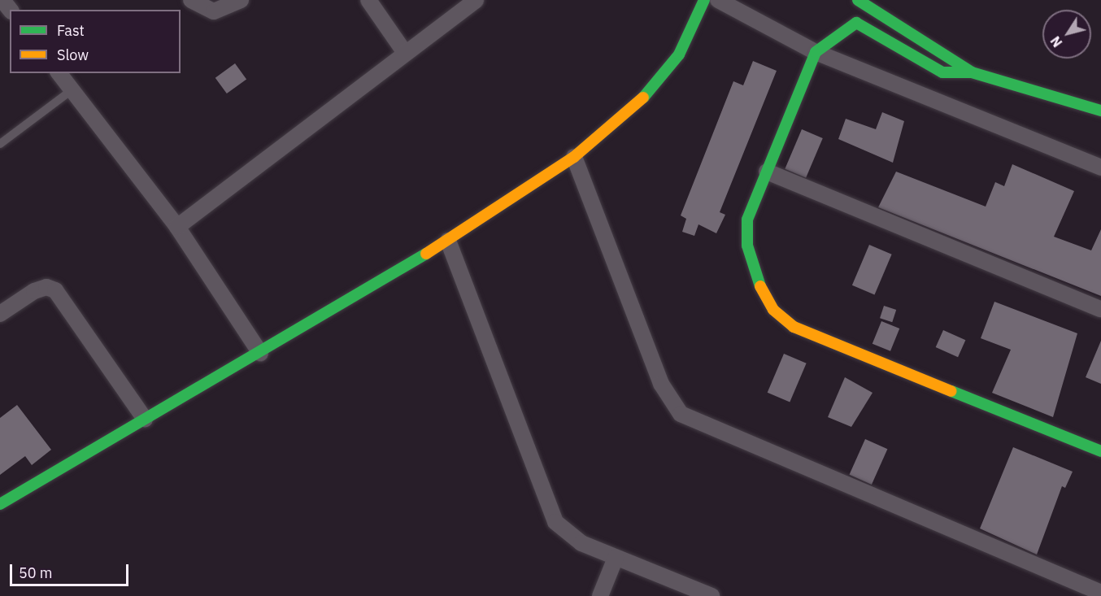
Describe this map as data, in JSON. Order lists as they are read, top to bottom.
{
  "legend": ["Fast", "Slow"],
  "scale_bar": "50 m",
  "north": "bottom left"
}
